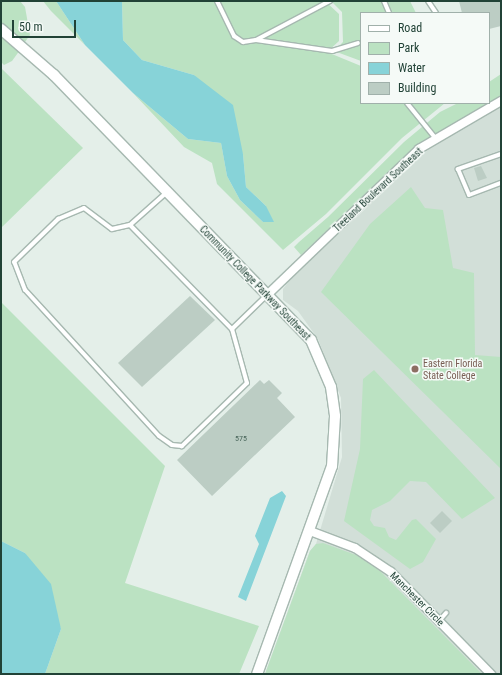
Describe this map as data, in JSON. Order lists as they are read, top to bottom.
{
  "streets": {
    "street": ["Treeland Boulevard Southeast", "Community College Parkway Southeast", "Manchester Circle"]
  },
  "crossings": [
    ["Treeland Boulevard Southeast", "Community College Parkway Southeast"],
    ["Community College Parkway Southeast", "Manchester Circle"]
  ],
  "places": ["Eastern Florida State College"],
  "house_numbers": ["575"],
  "legend": [
    "Road",
    "Park",
    "Water",
    "Building"
  ],
  "scale_bar": "50 m"
}
